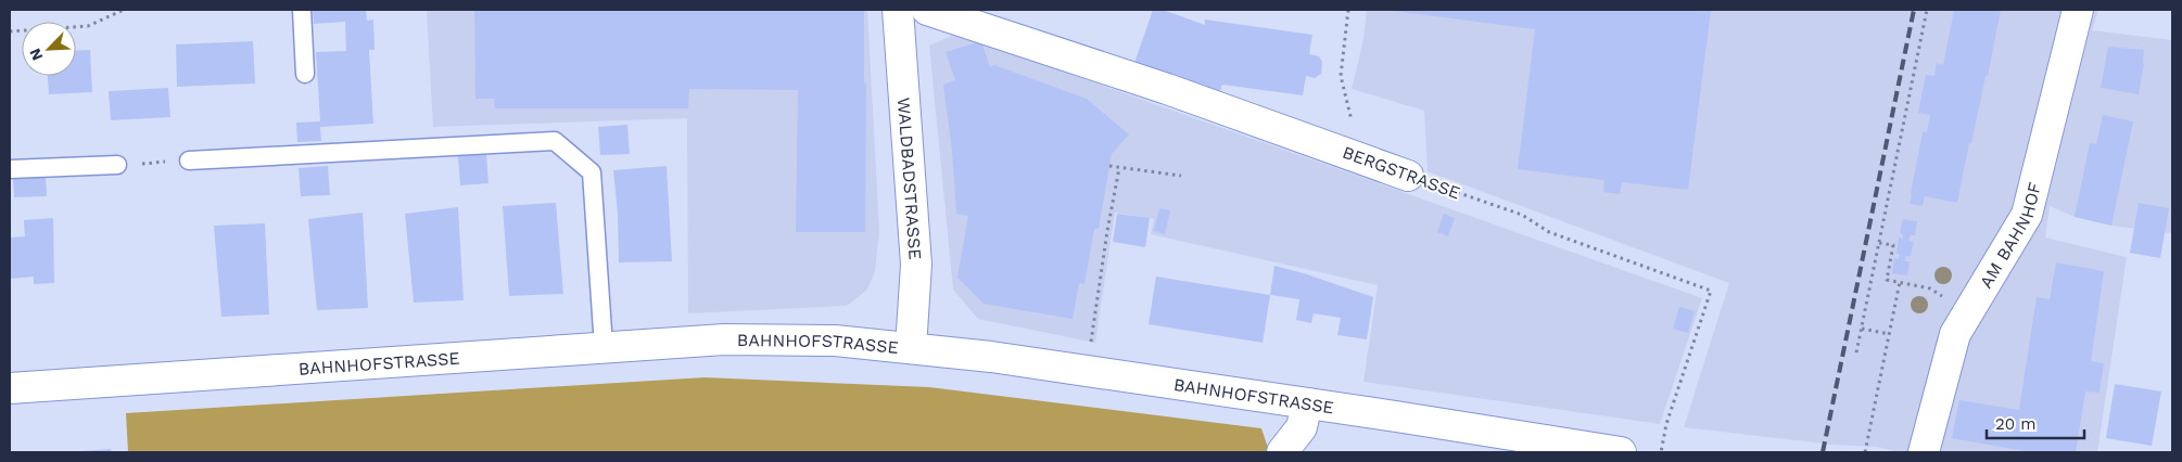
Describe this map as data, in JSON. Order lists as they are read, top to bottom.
{
  "streets": {
    "street": [
      "BERGSTRASSE",
      "WALDBADSTRASSE",
      "AM BAHNHOF",
      "BAHNHOFSTRASSE"
    ]
  },
  "crossings": [
    ["WALDBADSTRASSE", "BAHNHOFSTRASSE"]
  ],
  "scale_bar": "20 m",
  "north": "bottom left"
}
